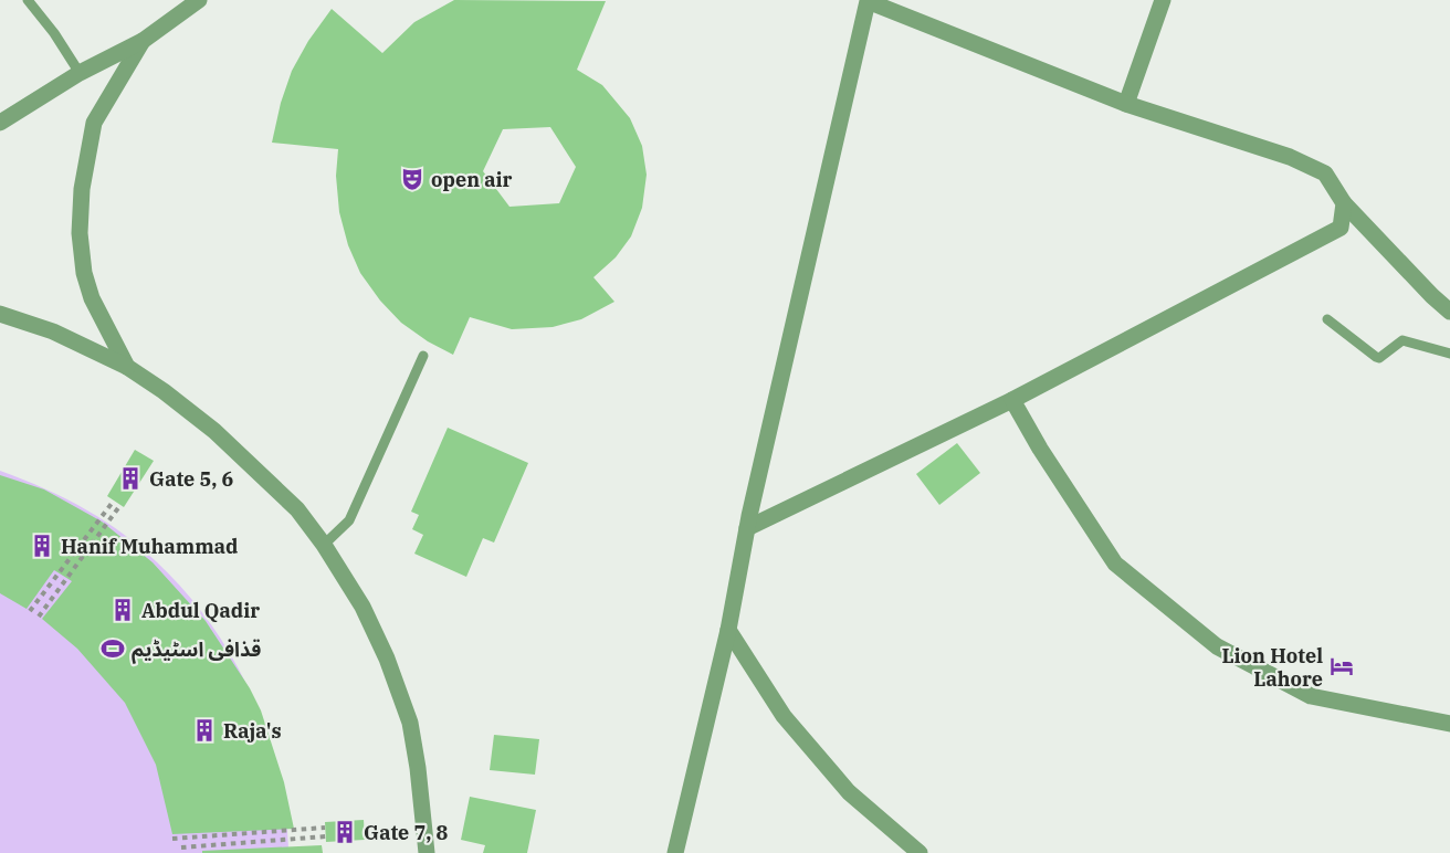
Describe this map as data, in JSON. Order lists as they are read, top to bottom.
{
  "places": {
    "theatre": ["open air"],
    "building": [
      "Gate 5, 6",
      "Hanif Muhammad",
      "Abdul Qadir",
      "Raja's",
      "Gate 7, 8"
    ],
    "sports": ["قذافی اسٹیڈیم"],
    "hotel": ["Lion Hotel Lahore"]
  }
}
